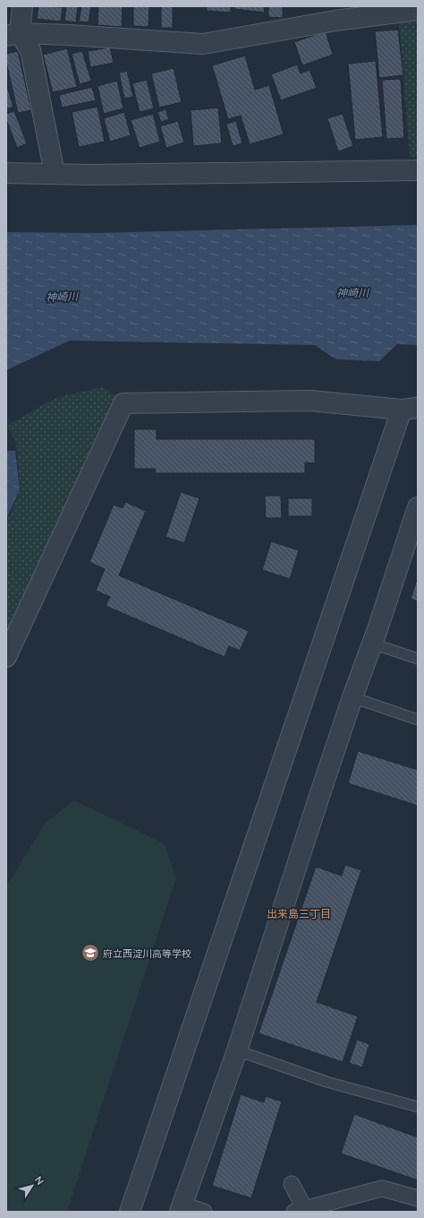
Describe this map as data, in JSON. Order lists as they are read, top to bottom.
{
  "districts": ["出来島三丁目"],
  "water": ["神崎川"],
  "places": {
    "school or university": ["府立西淀川高等学校"]
  },
  "north": "top right"
}
